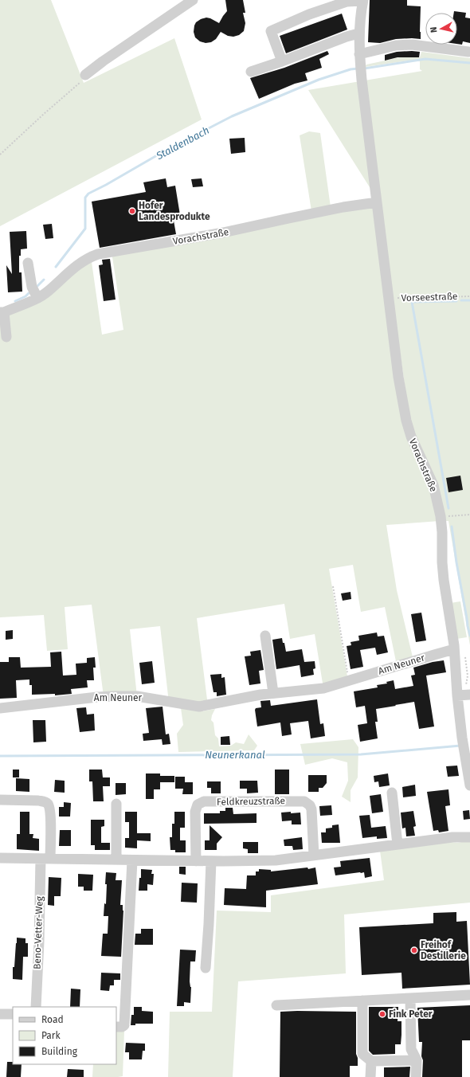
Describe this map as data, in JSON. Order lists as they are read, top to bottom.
{
  "streets": {
    "street": [
      "Vorachstraße",
      "Am Neuner",
      "Feldkreuzstraße",
      "Beno-Vetter-Weg"
    ],
    "path": ["Vorseestraße"]
  },
  "crossings": [
    ["Vorachstraße", "Vorseestraße"],
    ["Vorachstraße", "Am Neuner"]
  ],
  "water": ["Staldenbach", "Neunerkanal"],
  "places": ["Hofer Landesprodukte", "Freihof Destillerie", "Fink Peter"],
  "legend": ["Road", "Park", "Building"],
  "north": "left"
}
